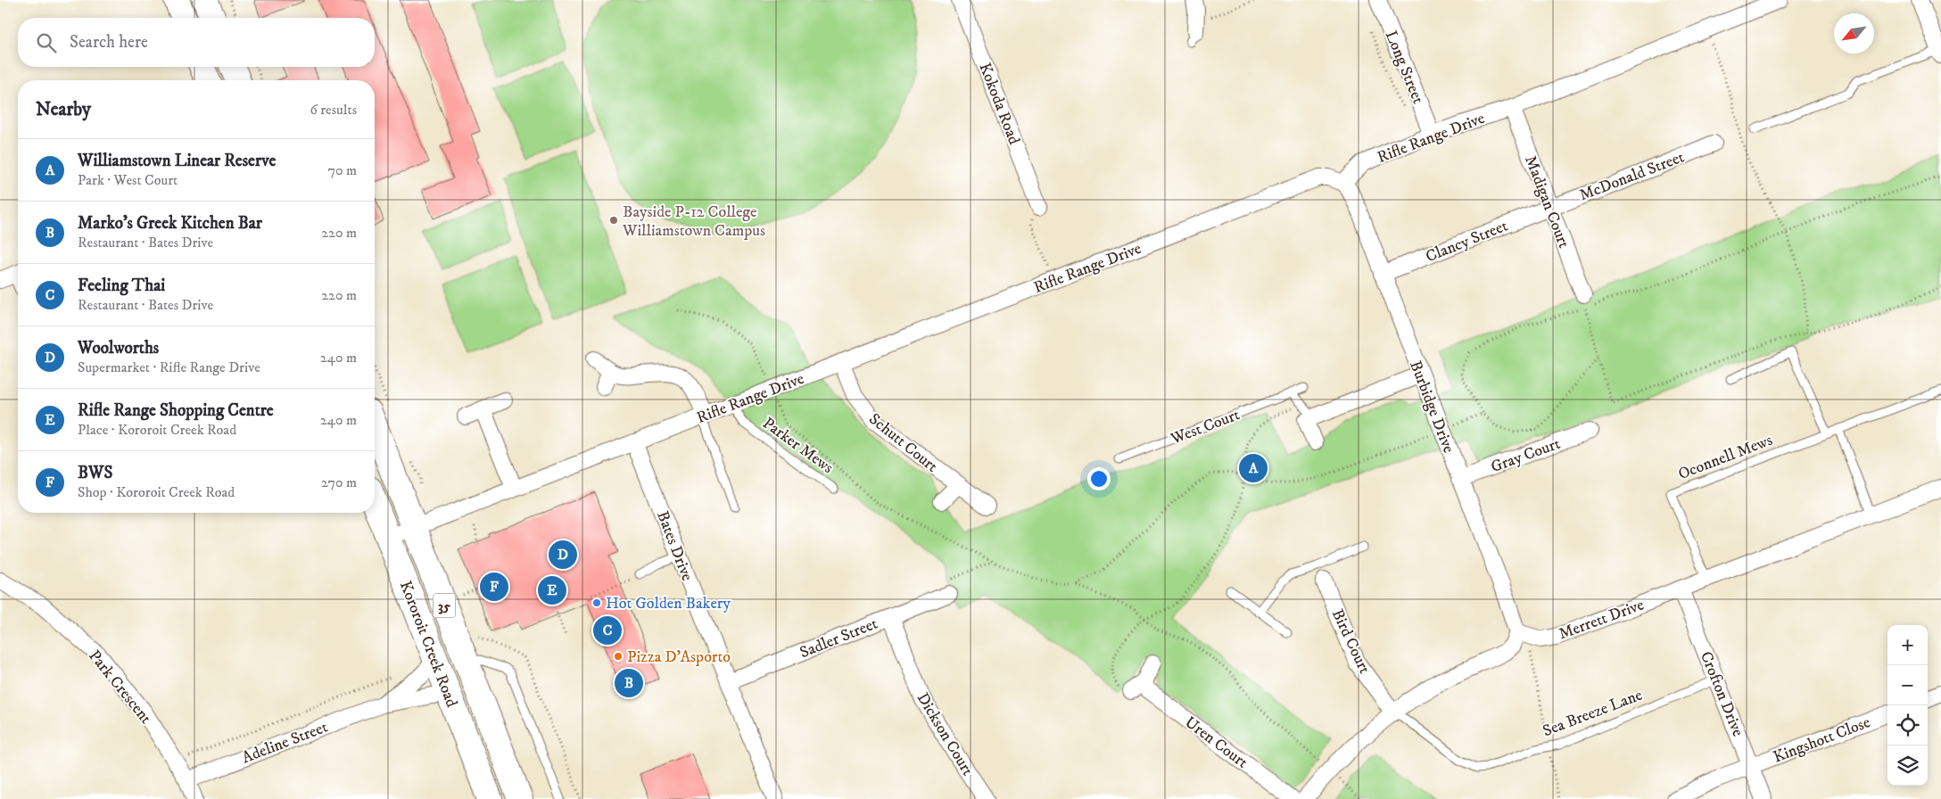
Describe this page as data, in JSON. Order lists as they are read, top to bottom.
{
  "streets": {
    "main road": ["35", "Kororoit Creek Road"],
    "street": [
      "Long Street",
      "Kokoda Road",
      "Rifle Range Drive",
      "McDonald Street",
      "Madigan Court",
      "Clancy Street",
      "Burbidge Drive",
      "Schutt Court",
      "Gray Court",
      "Bates Drive",
      "Merrett Drive",
      "Sadler Street",
      "Bird Court",
      "Park Crescent",
      "Crofton Drive",
      "Dickson Court",
      "Kingshott Close",
      "Adeline Street",
      "Uren Court"
    ],
    "lane": [
      "West Court",
      "Parker Mews",
      "Oconnell Mews",
      "Sea Breeze Lane"
    ]
  },
  "crossings": [
    ["Long Street", "Rifle Range Drive"],
    ["Rifle Range Drive", "Madigan Court"],
    ["Rifle Range Drive", "Burbidge Drive"],
    ["Rifle Range Drive", "Schutt Court"],
    ["Rifle Range Drive", "Parker Mews"],
    ["Rifle Range Drive", "Bates Drive"],
    ["Rifle Range Drive", "Kororoit Creek Road"],
    ["McDonald Street", "Madigan Court"],
    ["McDonald Street", "Clancy Street"],
    ["Madigan Court", "Clancy Street"],
    ["Clancy Street", "Burbidge Drive"],
    ["Burbidge Drive", "Gray Court"],
    ["Burbidge Drive", "Merrett Drive"],
    ["Oconnell Mews", "Merrett Drive"],
    ["Bates Drive", "Sadler Street"],
    ["Merrett Drive", "Crofton Drive"],
    ["Sadler Street", "Dickson Court"],
    ["Bird Court", "Sea Breeze Lane"],
    ["Kororoit Creek Road", "Adeline Street"],
    ["Park Crescent", "Adeline Street"],
    ["Crofton Drive", "Sea Breeze Lane"],
    ["Crofton Drive", "Kingshott Close"]
  ],
  "places": ["Bayside P-12 College Williamstown Campus", "Hot Golden Bakery", "Pizza D'Asporto"],
  "north": "bottom left",
  "page": {
    "search": "Search here",
    "heading": ["Nearby", "6 results"],
    "list": [
      {
        "mark": "A",
        "name": "Williamstown Linear Reserve",
        "note": "Park · West Court",
        "value": "70 m"
      },
      {
        "mark": "B",
        "name": "Marko's Greek Kitchen Bar",
        "note": "Restaurant · Bates Drive",
        "value": "220 m"
      },
      {
        "mark": "C",
        "name": "Feeling Thai",
        "note": "Restaurant · Bates Drive",
        "value": "220 m"
      },
      {
        "mark": "D",
        "name": "Woolworths",
        "note": "Supermarket · Rifle Range Drive",
        "value": "240 m"
      },
      {
        "mark": "E",
        "name": "Rifle Range Shopping Centre",
        "note": "Place · Kororoit Creek Road",
        "value": "240 m"
      },
      {
        "mark": "F",
        "name": "BWS",
        "note": "Shop · Kororoit Creek Road",
        "value": "270 m"
      }
    ],
    "pins": [
      "A",
      "D",
      "F",
      "E",
      "C",
      "B"
    ],
    "map_buttons": ["+", "−"]
  }
}
